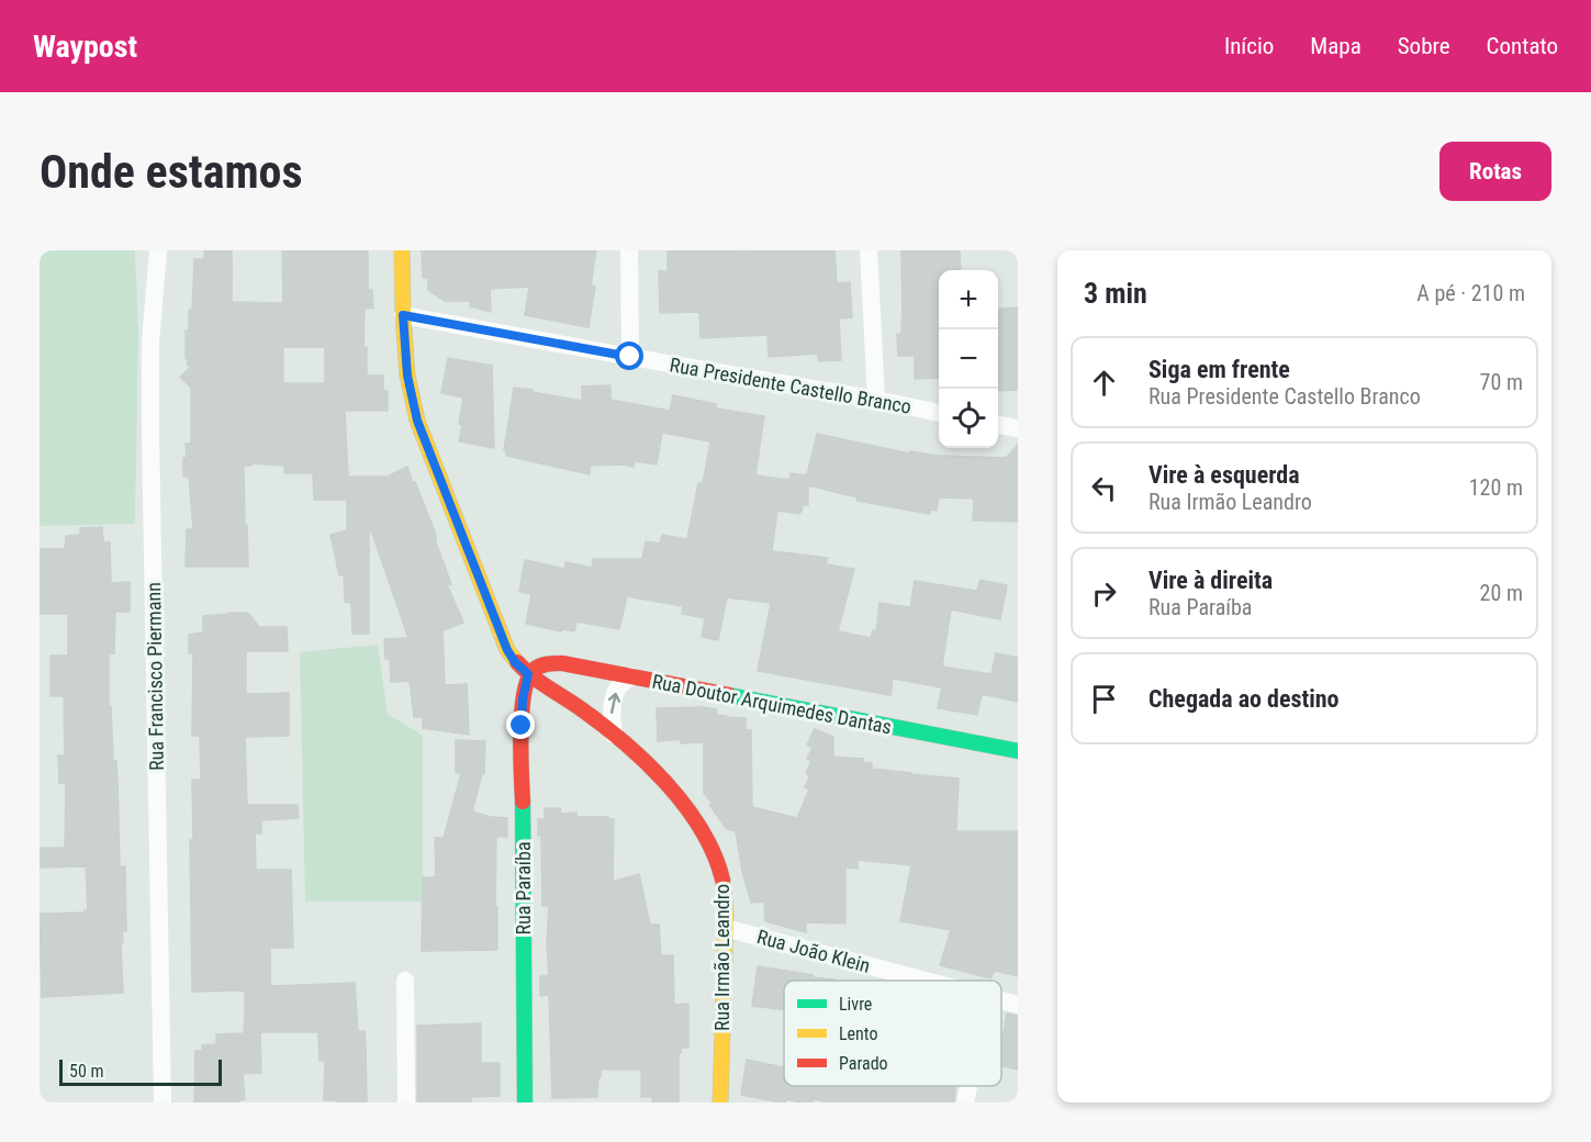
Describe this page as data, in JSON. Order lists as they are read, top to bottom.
{
  "streets": {
    "street": [
      "Rua Presidente Castello Branco",
      "Rua Francisco Piermann",
      "Rua Doutor Arquimedes Dantas",
      "Rua Paraíba",
      "Rua João Klein",
      "Rua Irmão Leandro"
    ]
  },
  "crossings": [
    ["Rua Presidente Castello Branco", "Rua Irmão Leandro"],
    ["Rua Doutor Arquimedes Dantas", "Rua Paraíba"],
    ["Rua Doutor Arquimedes Dantas", "Rua Irmão Leandro"],
    ["Rua Paraíba", "Rua Irmão Leandro"],
    ["Rua João Klein", "Rua Irmão Leandro"]
  ],
  "legend": ["Livre", "Lento", "Parado"],
  "scale_bar": "50 m",
  "page": {
    "header": "Waypost",
    "nav": [
      "Início",
      "Mapa",
      "Sobre",
      "Contato"
    ],
    "buttons": "Rotas",
    "title": "Onde estamos",
    "heading": ["3 min", "A pé · 210 m"],
    "map_buttons": ["+", "−"],
    "list": [
      ["Siga em frente", "Rua Presidente Castello Branco", "70 m"],
      ["Vire à esquerda", "Rua Irmão Leandro", "120 m"],
      ["Vire à direita", "Rua Paraíba", "20 m"],
      "Chegada ao destino"
    ],
    "scale": "50 m"
  }
}
